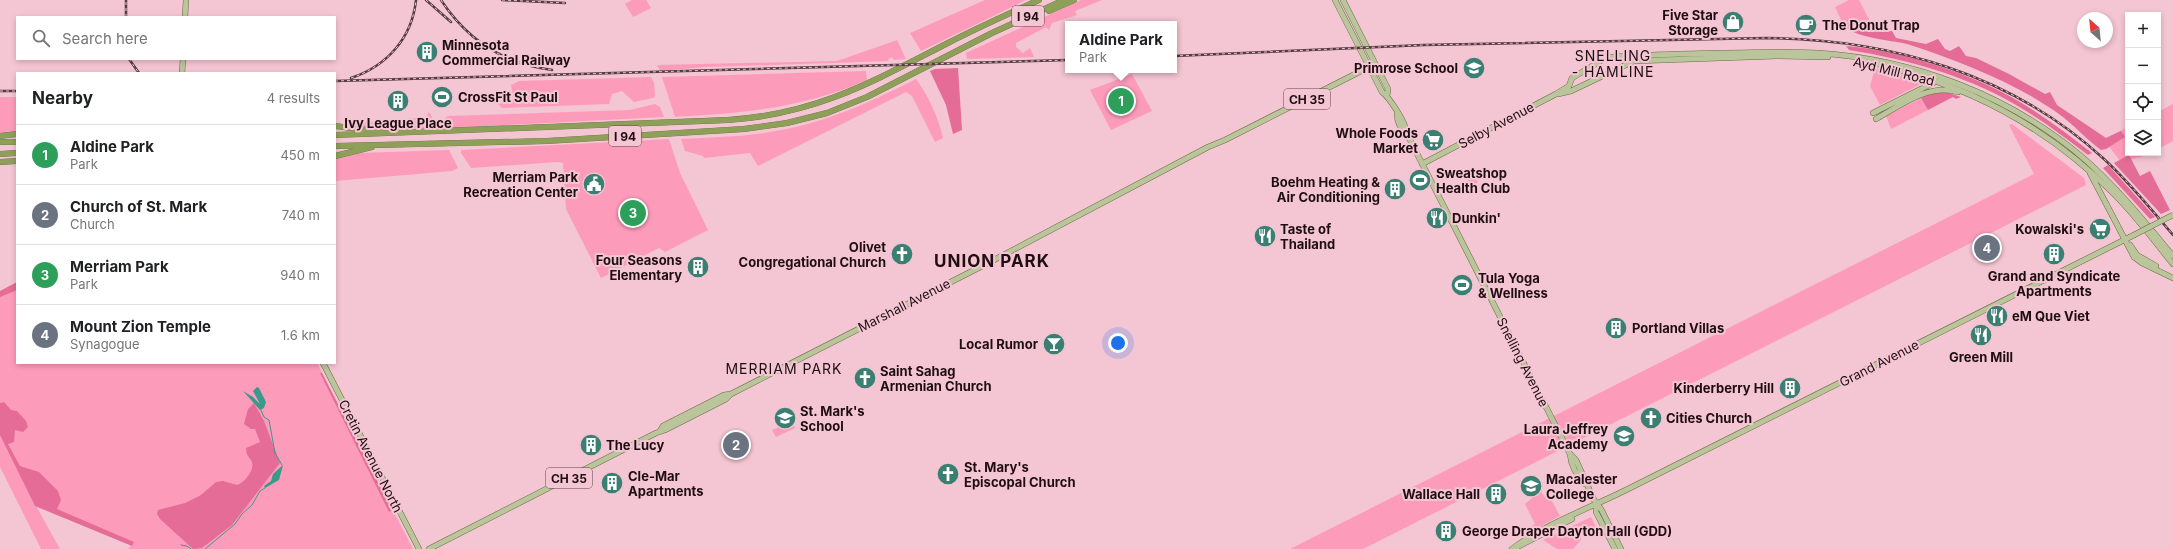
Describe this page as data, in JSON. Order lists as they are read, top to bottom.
{
  "streets": {
    "highway": ["I 94"],
    "main road": [
      "Ayd Mill Road",
      "CH 35",
      "Selby Avenue",
      "Marshall Avenue",
      "Snelling Avenue",
      "Grand Avenue",
      "Cretin Avenue North"
    ]
  },
  "crossings": [
    ["Ayd Mill Road", "Selby Avenue"],
    ["Selby Avenue", "Snelling Avenue"],
    ["Marshall Avenue", "Snelling Avenue"],
    ["Snelling Avenue", "Grand Avenue"]
  ],
  "districts": ["SNELLING - HAMLINE", "UNION PARK", "MERRIAM PARK"],
  "places": {
    "shop": ["Five Star Storage"],
    "cafe": ["The Donut Trap"],
    "building": [
      "Minnesota Commercial Railway",
      "Ivy League Place",
      "Boehm Heating & Air Conditioning",
      "Grand and Syndicate Apartments",
      "Four Seasons Elementary",
      "Portland Villas",
      "Kinderberry Hill",
      "The Lucy",
      "Cle-Mar Apartments",
      "Wallace Hall",
      "George Draper Dayton Hall (GDD)"
    ],
    "school or university": [
      "Primrose School",
      "St. Mark's School",
      "Laura Jeffrey Academy",
      "Macalester College"
    ],
    "sports": ["CrossFit St Paul", "Sweatshop Health Club", "Tula Yoga & Wellness"],
    "supermarket": ["Whole Foods Market", "Kowalski's"],
    "public building": ["Merriam Park Recreation Center"],
    "restaurant": [
      "Dunkin'",
      "Taste of Thailand",
      "eM Que Viet",
      "Green Mill"
    ],
    "church": [
      "Olivet Congregational Church",
      "Saint Sahag Armenian Church",
      "Cities Church",
      "St. Mary's Episcopal Church"
    ],
    "bar": ["Local Rumor"]
  },
  "north": "top left",
  "page": {
    "map_buttons": ["+", "−"],
    "search": "Search here",
    "popup": ["Aldine Park", "Park"],
    "heading": ["Nearby", "4 results"],
    "pins": [
      "1",
      "3",
      "4",
      "2"
    ],
    "list": [
      {
        "mark": "1",
        "name": "Aldine Park",
        "note": "Park",
        "value": "450 m"
      },
      {
        "mark": "2",
        "name": "Church of St. Mark",
        "note": "Church",
        "value": "740 m"
      },
      {
        "mark": "3",
        "name": "Merriam Park",
        "note": "Park",
        "value": "940 m"
      },
      {
        "mark": "4",
        "name": "Mount Zion Temple",
        "note": "Synagogue",
        "value": "1.6 km"
      }
    ]
  }
}
